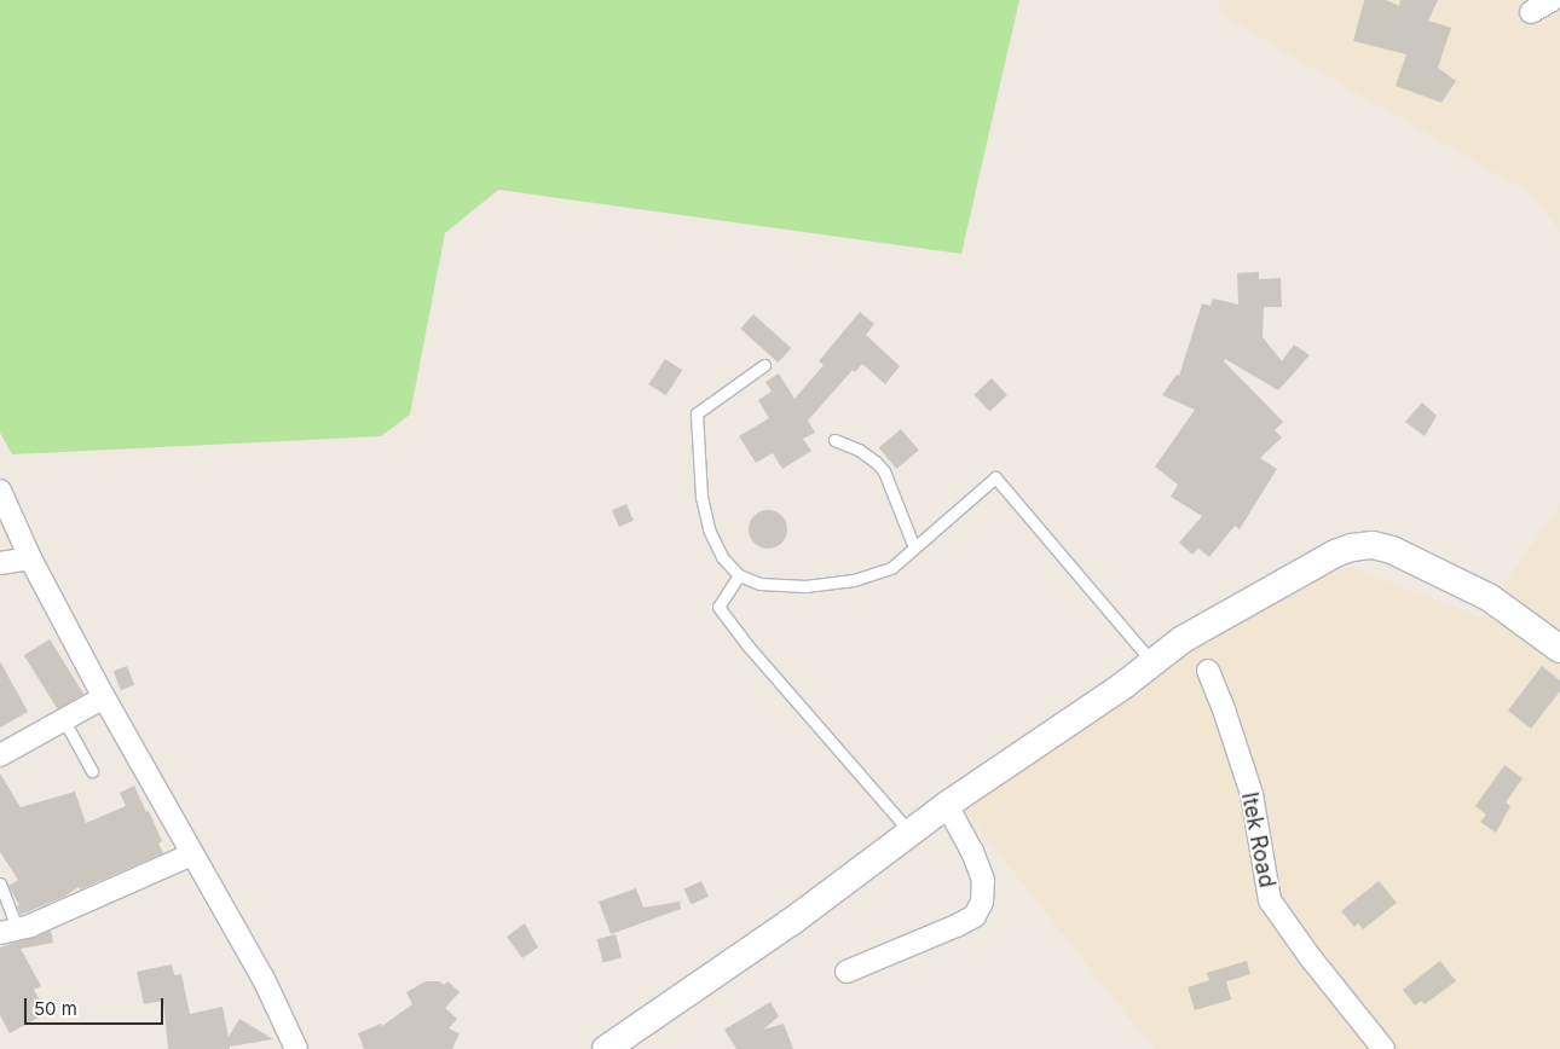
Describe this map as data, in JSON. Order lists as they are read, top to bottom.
{
  "streets": {
    "street": ["Itek Road"]
  },
  "scale_bar": "50 m"
}
